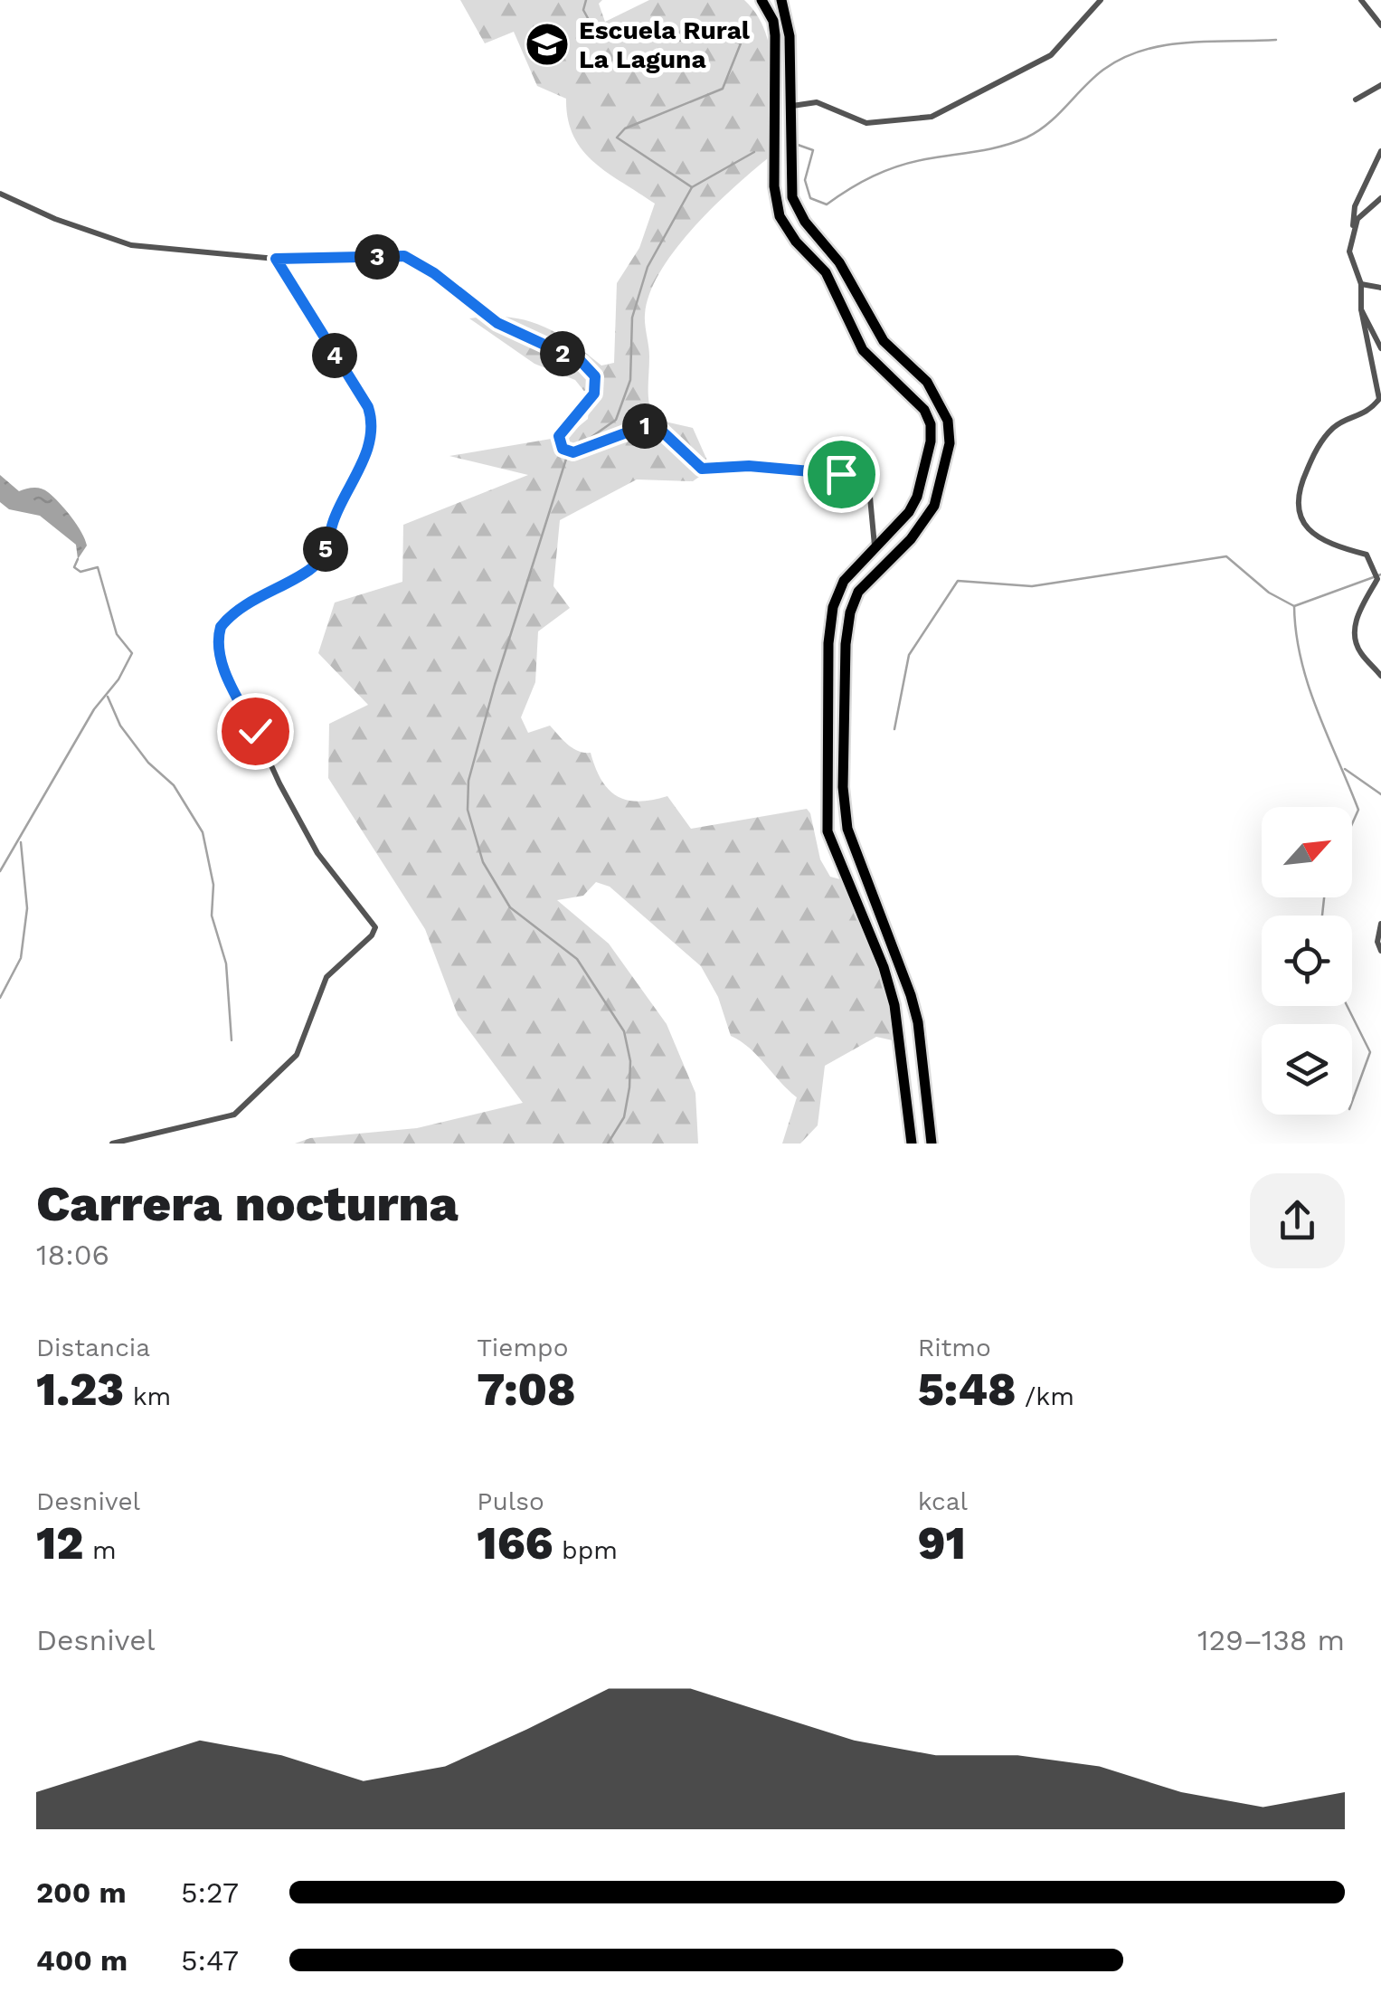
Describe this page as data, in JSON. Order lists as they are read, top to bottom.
{
  "places": {
    "school or university": ["Escuela Rural La Laguna"]
  },
  "north": "top right",
  "page": {
    "pins": [
      "3",
      "2",
      "4",
      "1",
      "5"
    ],
    "heading": ["Carrera nocturna", "18:06"],
    "stats": [
      ["Distancia", "1.23 km"],
      ["Tiempo", "7:08"],
      ["Ritmo", "5:48 /km"],
      ["Desnivel", "12 m"],
      ["Pulso", "166 bpm"],
      ["kcal", "91"]
    ],
    "chart": ["Desnivel", "129–138 m"],
    "list": [
      {
        "name": "200 m",
        "note": "5:27"
      },
      {
        "name": "400 m",
        "note": "5:47"
      }
    ]
  }
}
